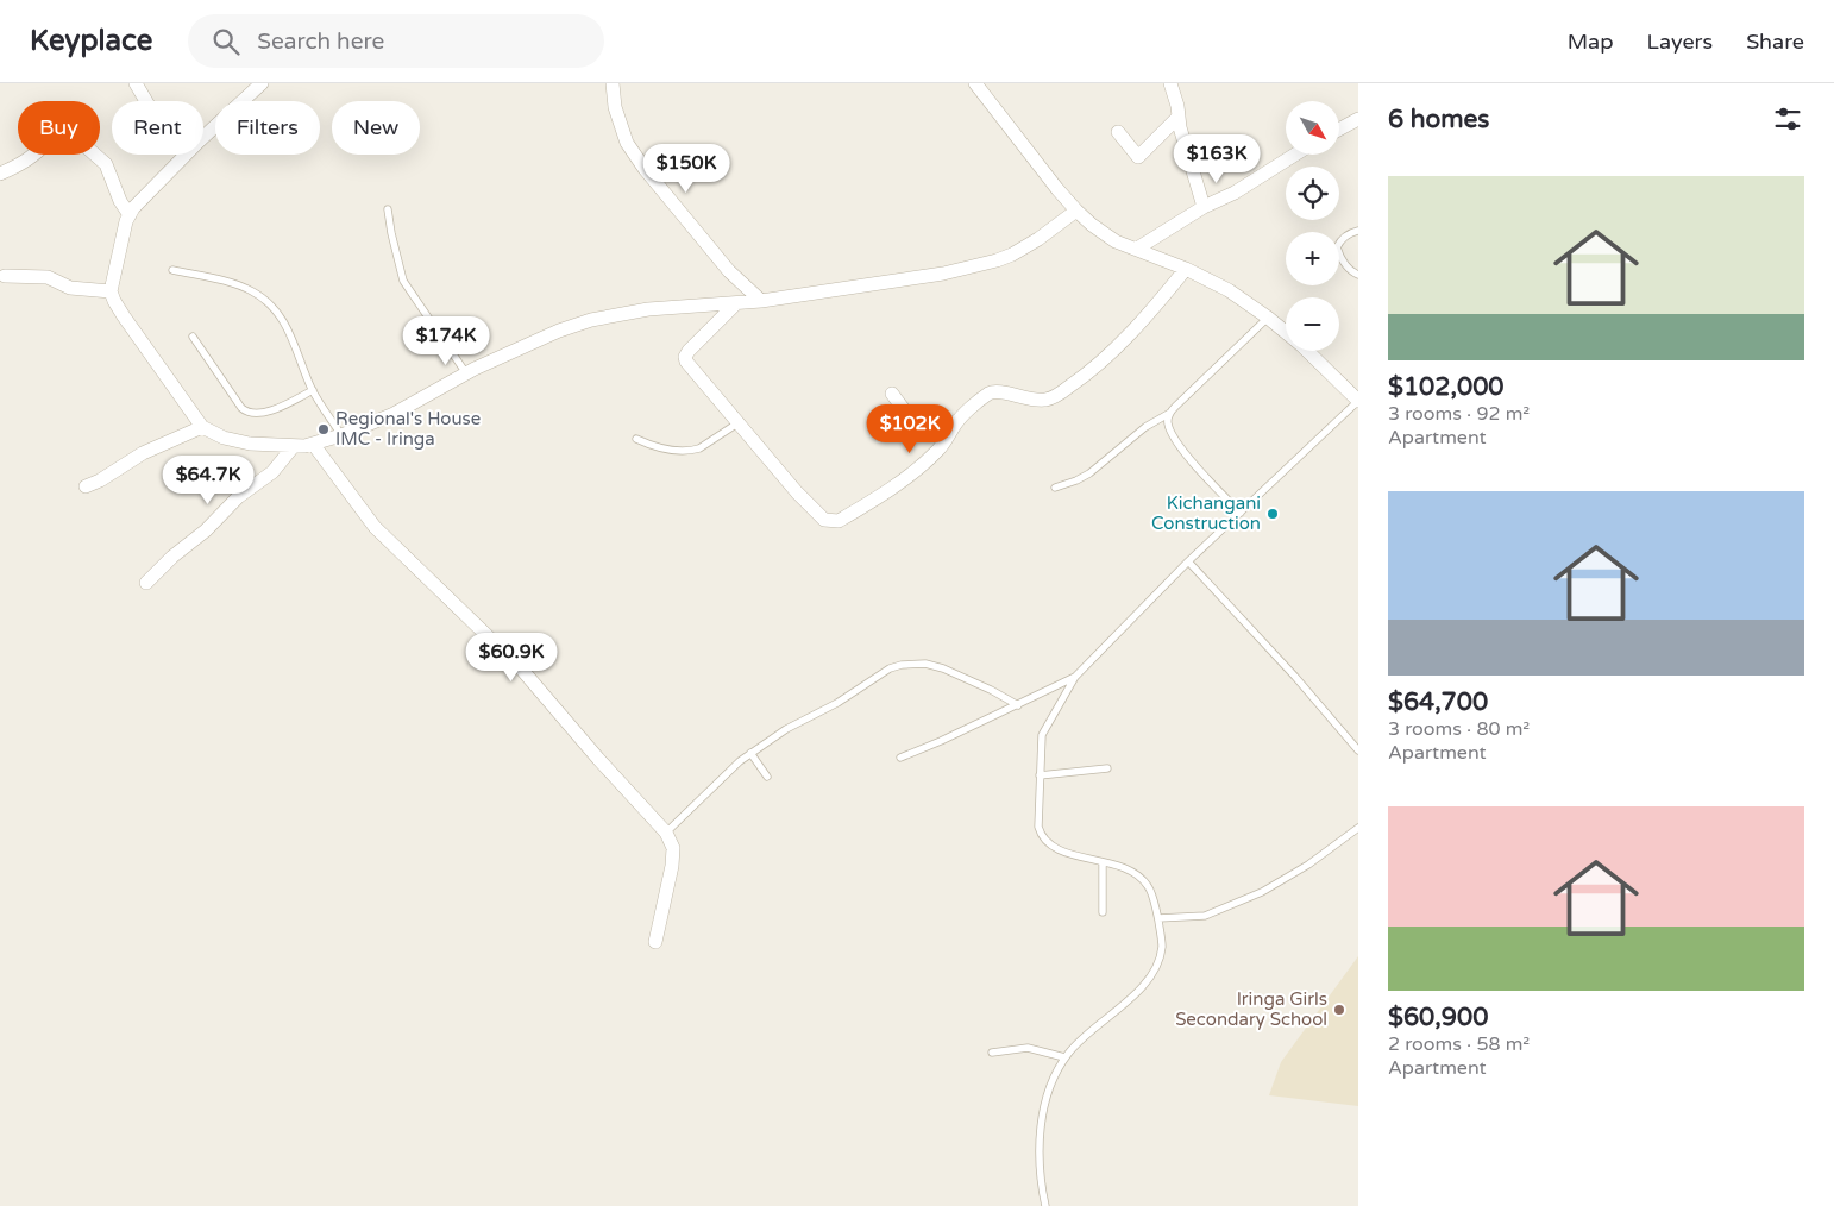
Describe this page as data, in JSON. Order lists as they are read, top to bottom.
{
  "places": ["Regional's House IMC - Iringa", "Kichangani Construction", "Iringa Girls Secondary School"],
  "north": "bottom right",
  "page": {
    "header": "Keyplace",
    "search": "Search here",
    "nav": ["Map", "Layers", "Share"],
    "heading": "6 homes",
    "map_buttons": ["+", "−"],
    "chip": [
      "Buy",
      "Rent",
      "Filters",
      "New"
    ],
    "price": [
      "$163K",
      "$150K",
      "$174K",
      "$102K",
      "$64.7K",
      "$60.9K"
    ],
    "list": [
      {
        "name": "$102,000",
        "note": "3 rooms · 92 m² · Apartment"
      },
      {
        "name": "$64,700",
        "note": "3 rooms · 80 m² · Apartment"
      },
      {
        "name": "$60,900",
        "note": "2 rooms · 58 m² · Apartment"
      }
    ]
  }
}
